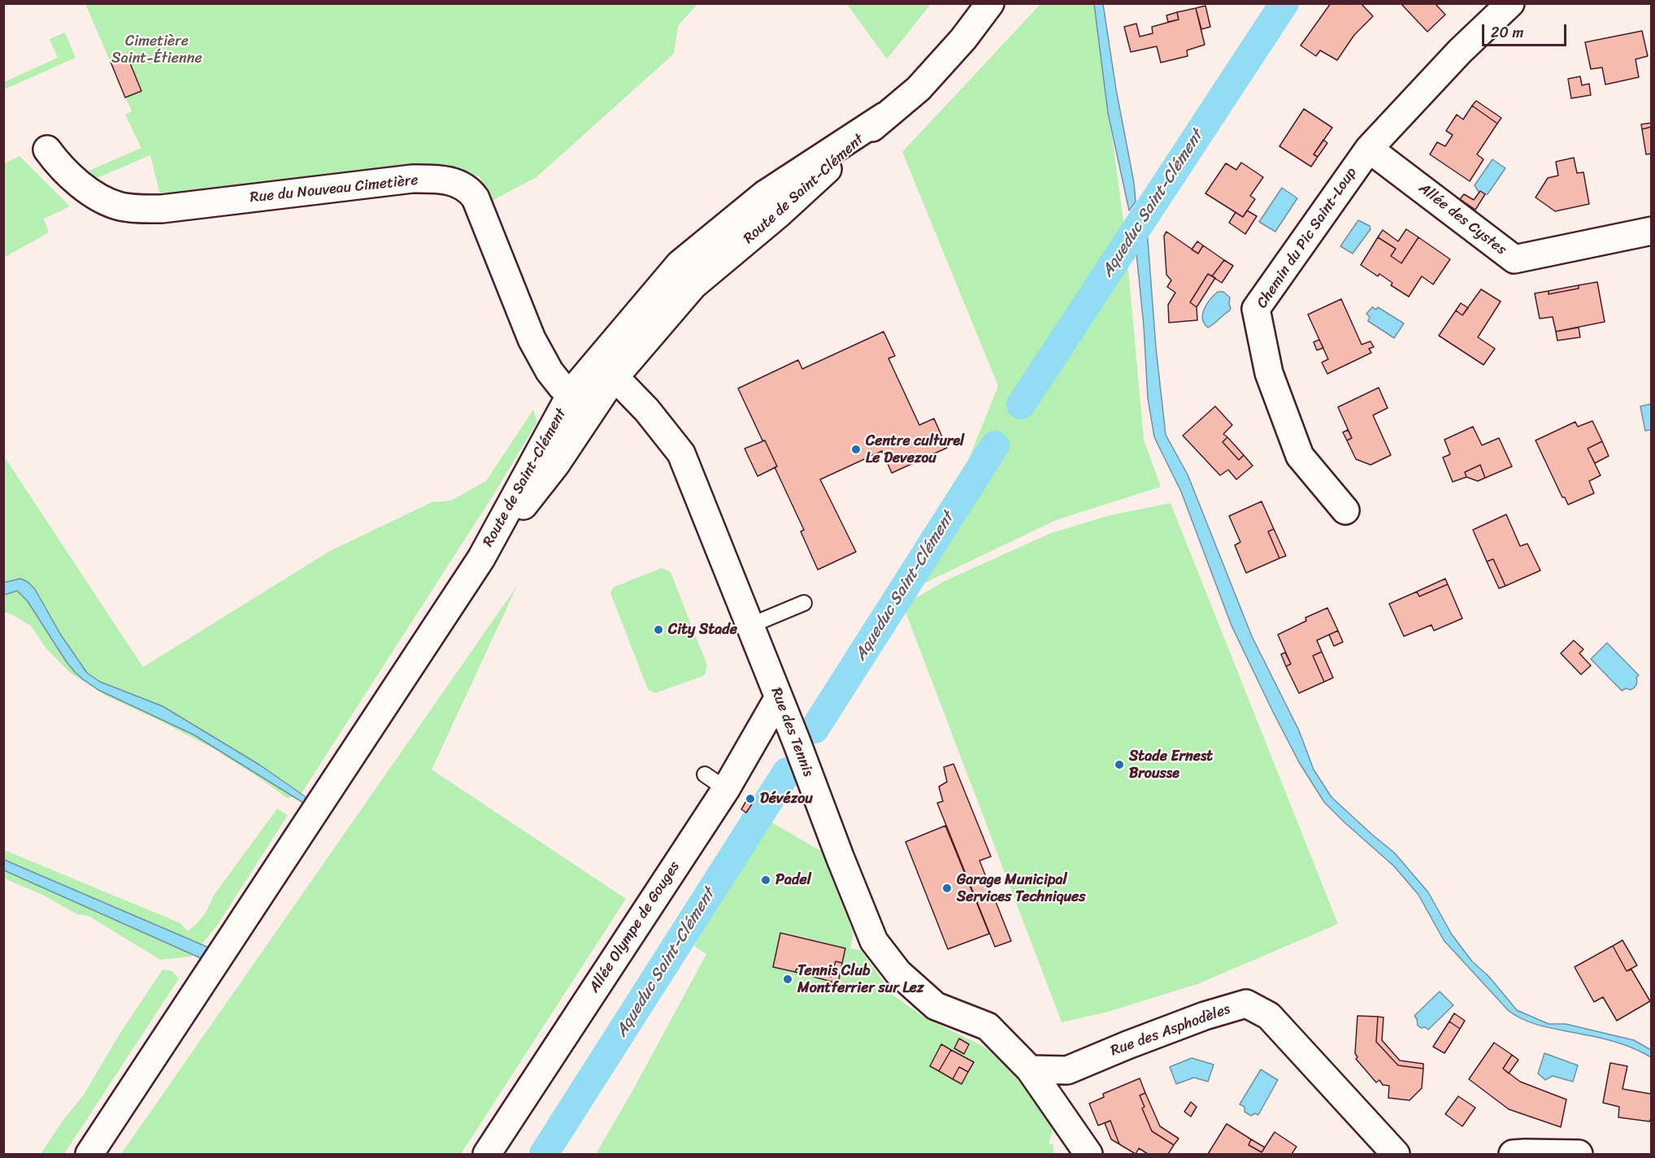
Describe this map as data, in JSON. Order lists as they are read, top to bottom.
{
  "streets": {
    "street": [
      "Rue du Nouveau Cimetière",
      "Route de Saint-Clément",
      "Allée des Cystes",
      "Chemin du Pic Saint-Loup",
      "Rue des Tennis",
      "Allée Olympe de Gouges",
      "Rue des Asphodèles"
    ]
  },
  "crossings": [
    ["Rue du Nouveau Cimetière", "Route de Saint-Clément"],
    ["Route de Saint-Clément", "Rue des Tennis"],
    ["Allée des Cystes", "Chemin du Pic Saint-Loup"],
    ["Rue des Tennis", "Allée Olympe de Gouges"],
    ["Rue des Tennis", "Rue des Asphodèles"]
  ],
  "water": ["Aqueduc Saint-Clément"],
  "parks": ["Cimetière Saint-Étienne"],
  "places": [
    "Centre culturel Le Devezou",
    "City Stade",
    "Stade Ernest Brousse",
    "Dévézou",
    "Padel",
    "Garage Municipal Services Techniques",
    "Tennis Club Montferrier sur Lez"
  ],
  "scale_bar": "20 m"
}
